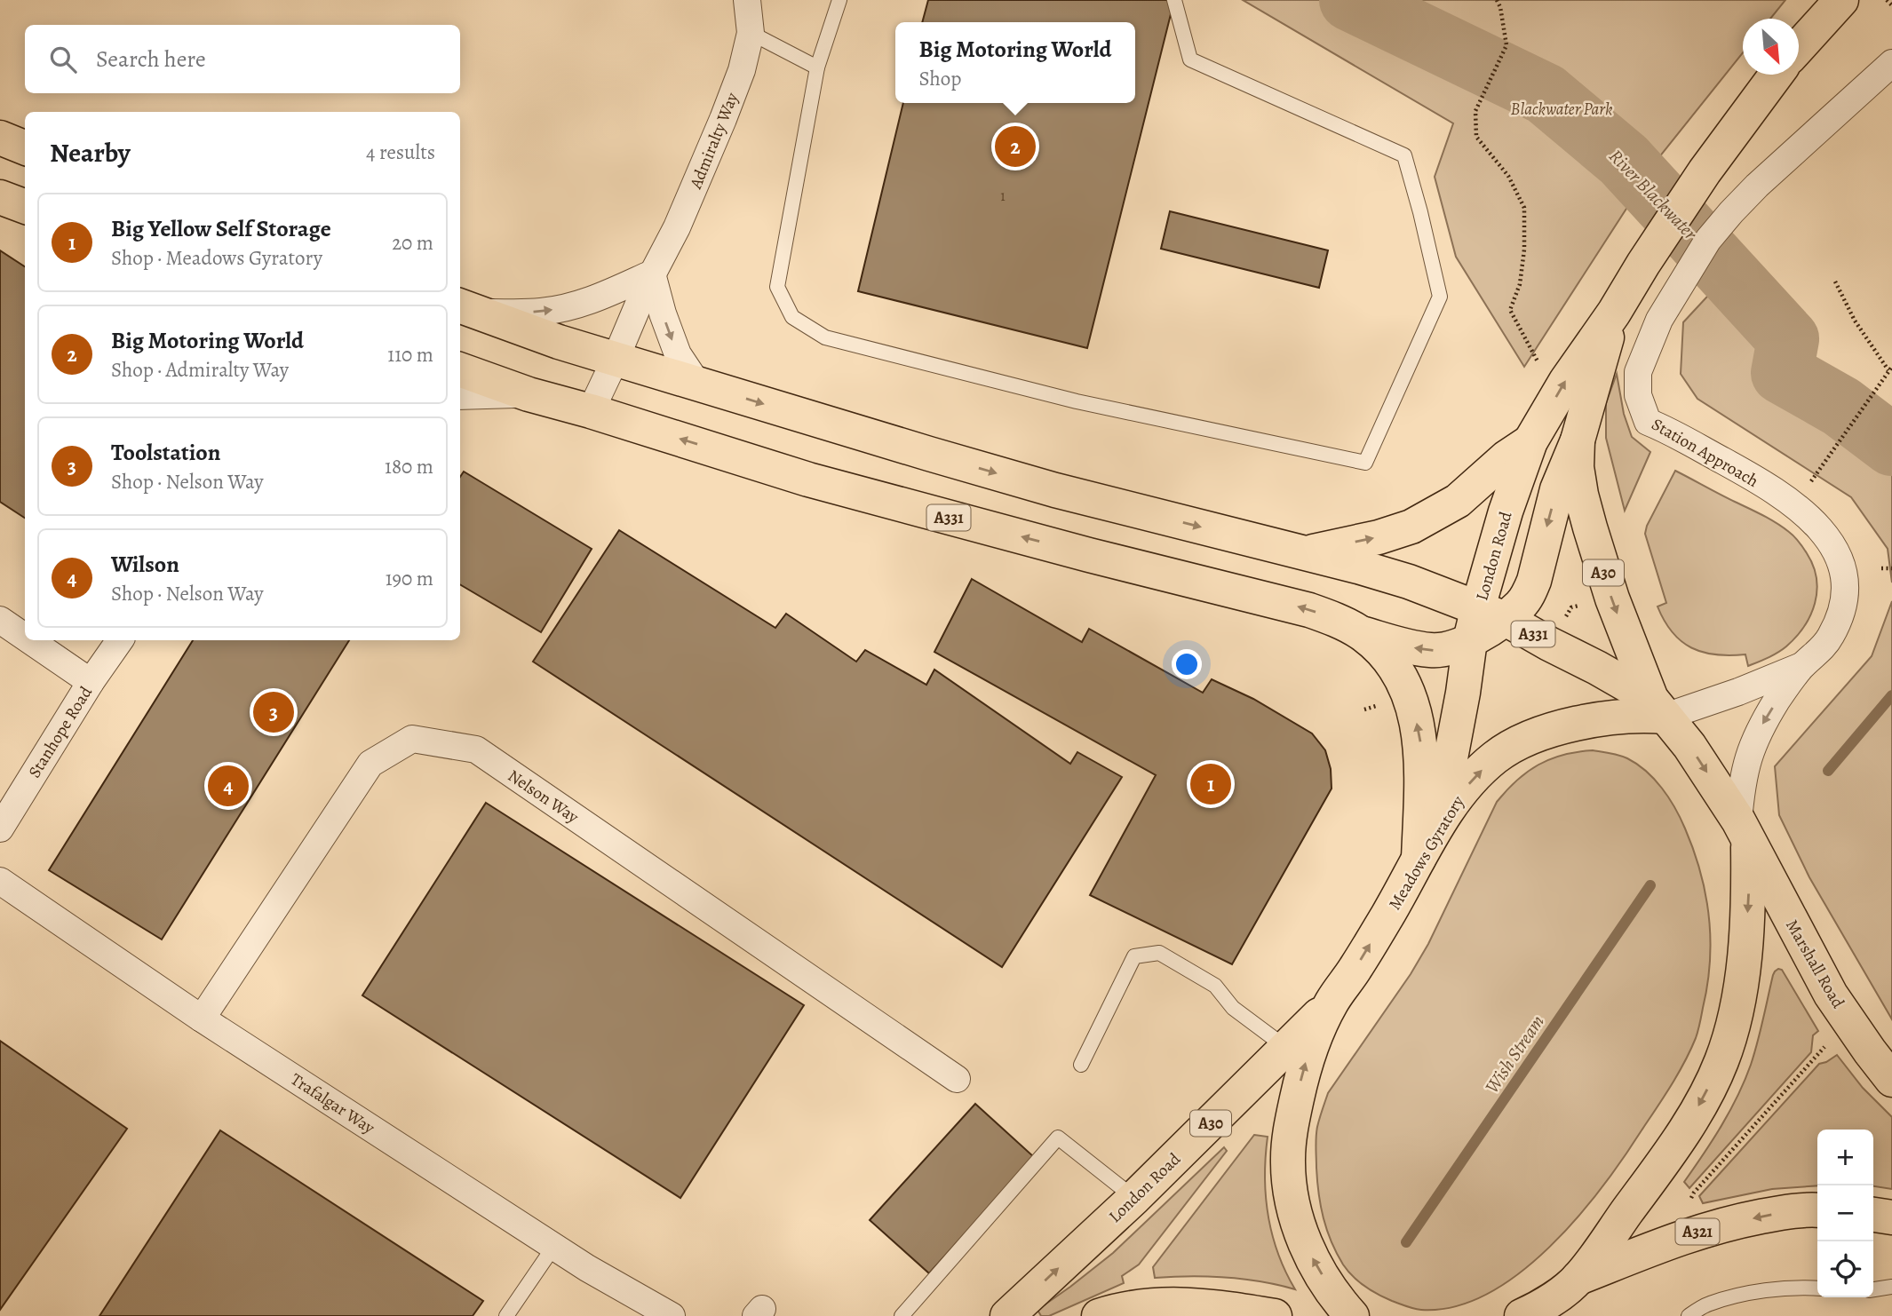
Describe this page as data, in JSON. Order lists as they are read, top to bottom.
{
  "streets": {
    "main road": [
      "A331",
      "London Road",
      "A30",
      "Meadows Gyratory",
      "Marshall Road",
      "A321"
    ],
    "street": [
      "Admiralty Way",
      "Station Approach",
      "Stanhope Road",
      "Nelson Way",
      "Trafalgar Way"
    ]
  },
  "crossings": [
    ["Admiralty Way", "A331"],
    ["Station Approach", "A331"],
    ["Station Approach", "A30"],
    ["Station Approach", "Meadows Gyratory"],
    ["Station Approach", "Marshall Road"],
    ["A331", "London Road"],
    ["A331", "A30"],
    ["A331", "Meadows Gyratory"],
    ["London Road", "A30"],
    ["London Road", "Meadows Gyratory"],
    ["A30", "Meadows Gyratory"],
    ["Nelson Way", "Trafalgar Way"]
  ],
  "water": ["River Blackwater", "Wish Stream"],
  "parks": ["Blackwater Park"],
  "house_numbers": ["1"],
  "north": "bottom right",
  "page": {
    "popup": ["Big Motoring World", "Shop"],
    "search": "Search here",
    "heading": ["Nearby", "4 results"],
    "pins": [
      "2",
      "3",
      "1",
      "4"
    ],
    "list": [
      {
        "mark": "1",
        "name": "Big Yellow Self Storage",
        "note": "Shop · Meadows Gyratory",
        "value": "20 m"
      },
      {
        "mark": "2",
        "name": "Big Motoring World",
        "note": "Shop · Admiralty Way",
        "value": "110 m"
      },
      {
        "mark": "3",
        "name": "Toolstation",
        "note": "Shop · Nelson Way",
        "value": "180 m"
      },
      {
        "mark": "4",
        "name": "Wilson",
        "note": "Shop · Nelson Way",
        "value": "190 m"
      }
    ],
    "map_buttons": ["+", "−"]
  }
}
